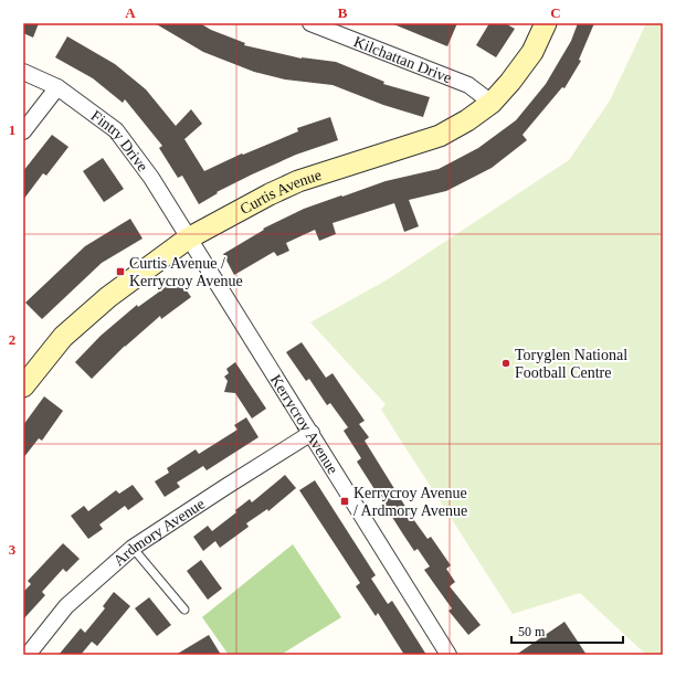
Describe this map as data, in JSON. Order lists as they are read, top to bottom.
{
  "streets": {
    "street": [
      "Kilchattan Drive",
      "Fintry Drive",
      "Curtis Avenue",
      "Kerrycroy Avenue",
      "Ardmory Avenue"
    ]
  },
  "crossings": [
    ["Kilchattan Drive", "Curtis Avenue"],
    ["Fintry Drive", "Curtis Avenue"],
    ["Fintry Drive", "Kerrycroy Avenue"],
    ["Curtis Avenue", "Kerrycroy Avenue"],
    ["Kerrycroy Avenue", "Ardmory Avenue"]
  ],
  "places": {
    "transit": ["Curtis Avenue / Kerrycroy Avenue", "Kerrycroy Avenue / Ardmory Avenue"],
    "other": ["Toryglen National Football Centre"]
  },
  "scale_bar": "50 m",
  "grid": {
    "columns": ["A", "B", "C"],
    "rows": ["1", "2", "3"]
  }
}
